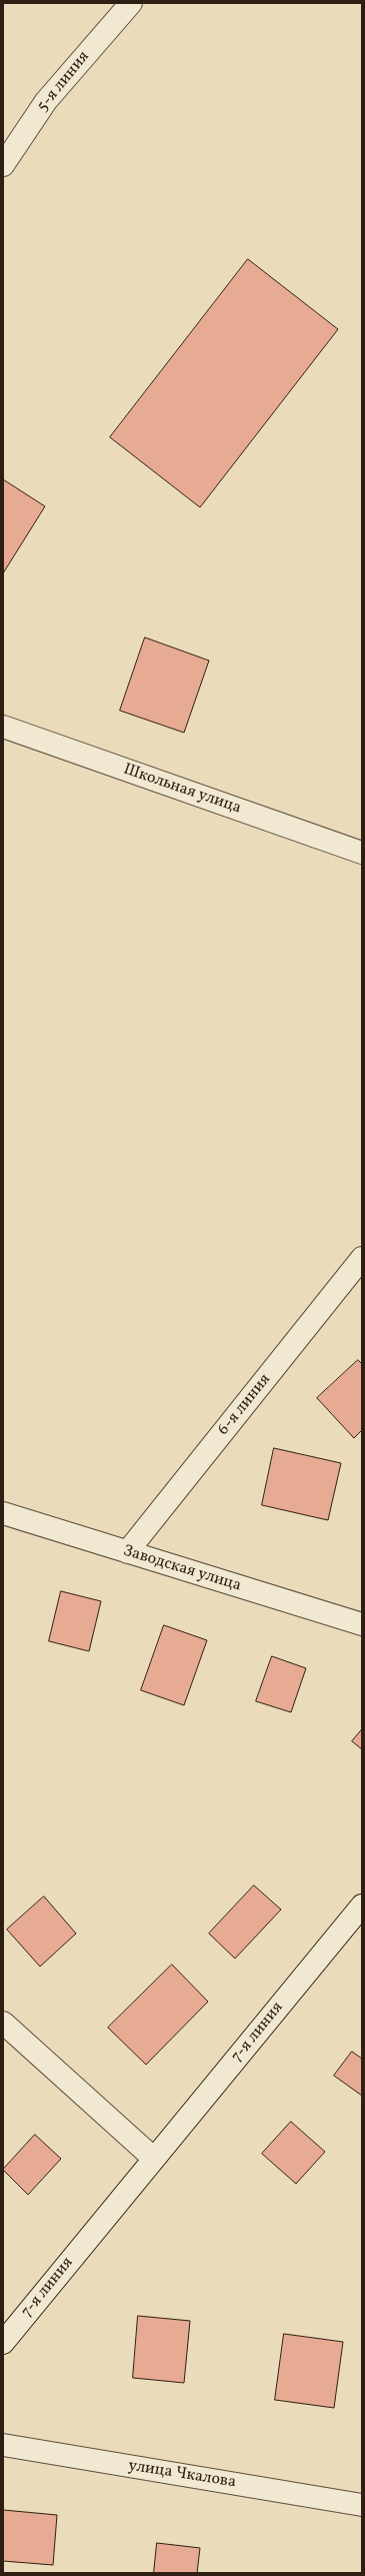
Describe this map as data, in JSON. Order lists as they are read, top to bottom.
{
  "streets": {
    "street": [
      "5-я линия",
      "Школьная улица",
      "6-я линия",
      "Заводская улица",
      "7-я линия",
      "улица Чкалова"
    ]
  },
  "crossings": [
    ["6-я линия", "Заводская улица"]
  ]
}
